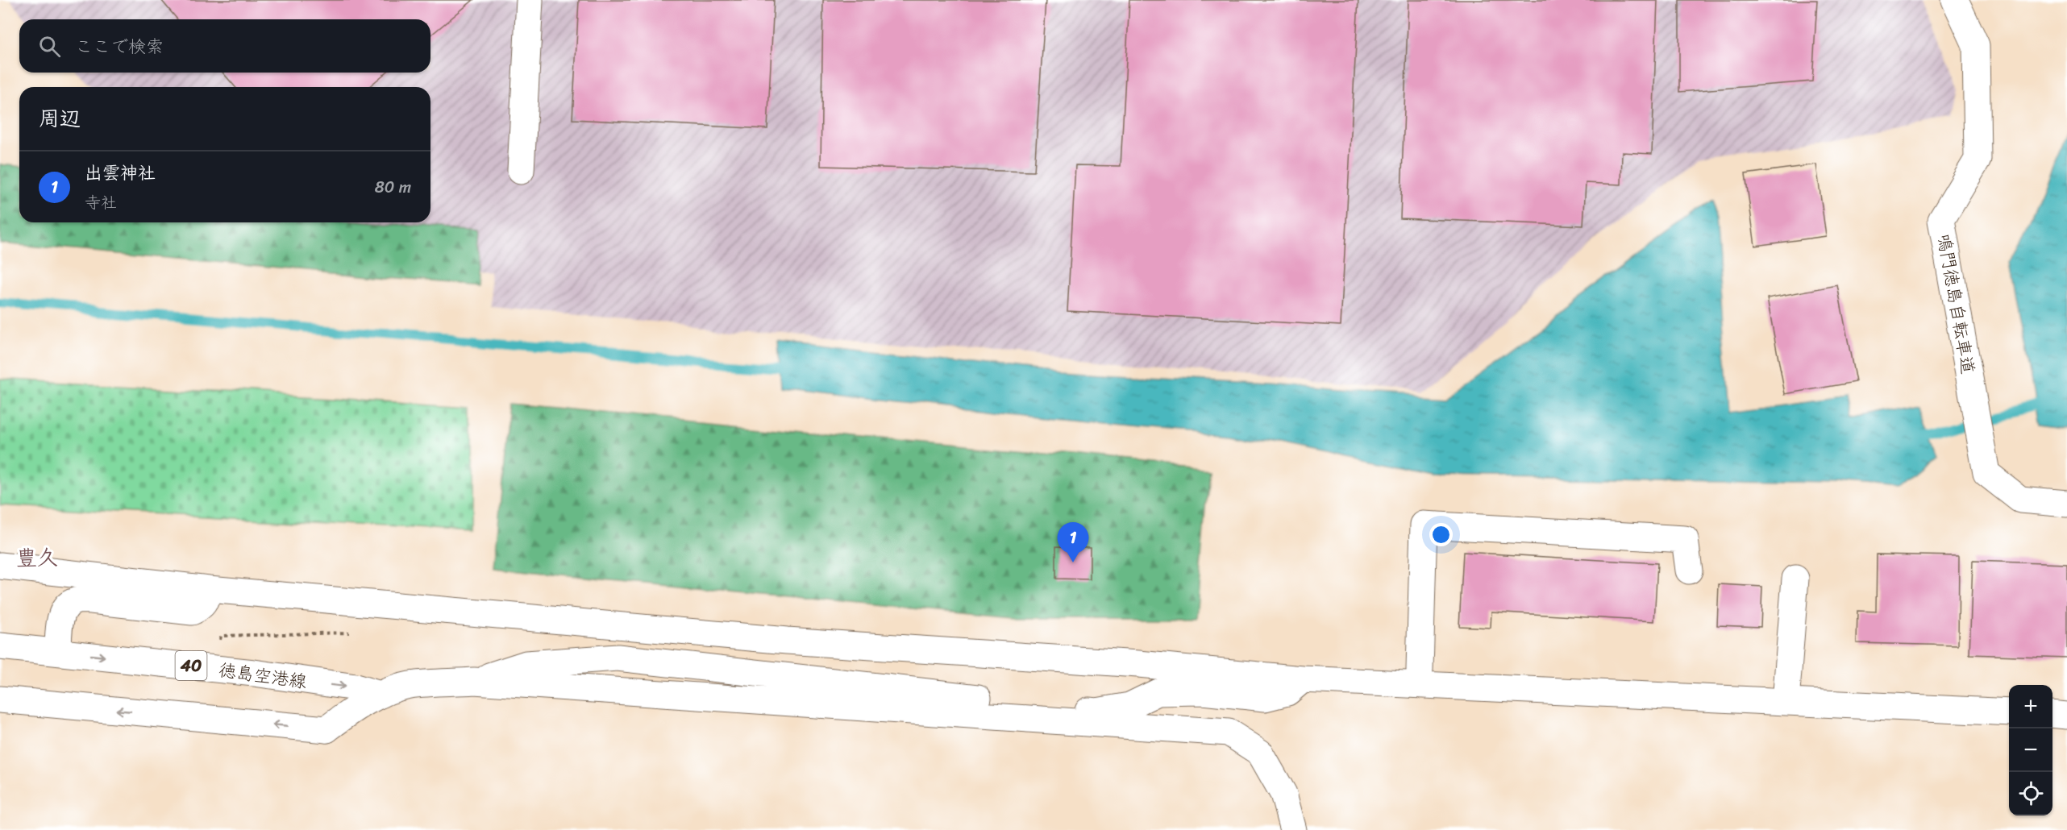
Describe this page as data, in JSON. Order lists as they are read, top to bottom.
{
  "streets": {
    "street": ["鳴門徳島自転車道", "40", "徳島空港線"]
  },
  "districts": ["豊久"],
  "page": {
    "search": "ここで検索",
    "heading": "周辺",
    "list": [
      {
        "mark": "1",
        "name": "出雲神社",
        "note": "寺社",
        "value": "80 m"
      }
    ],
    "pins": "1",
    "map_buttons": ["+", "−"]
  }
}
